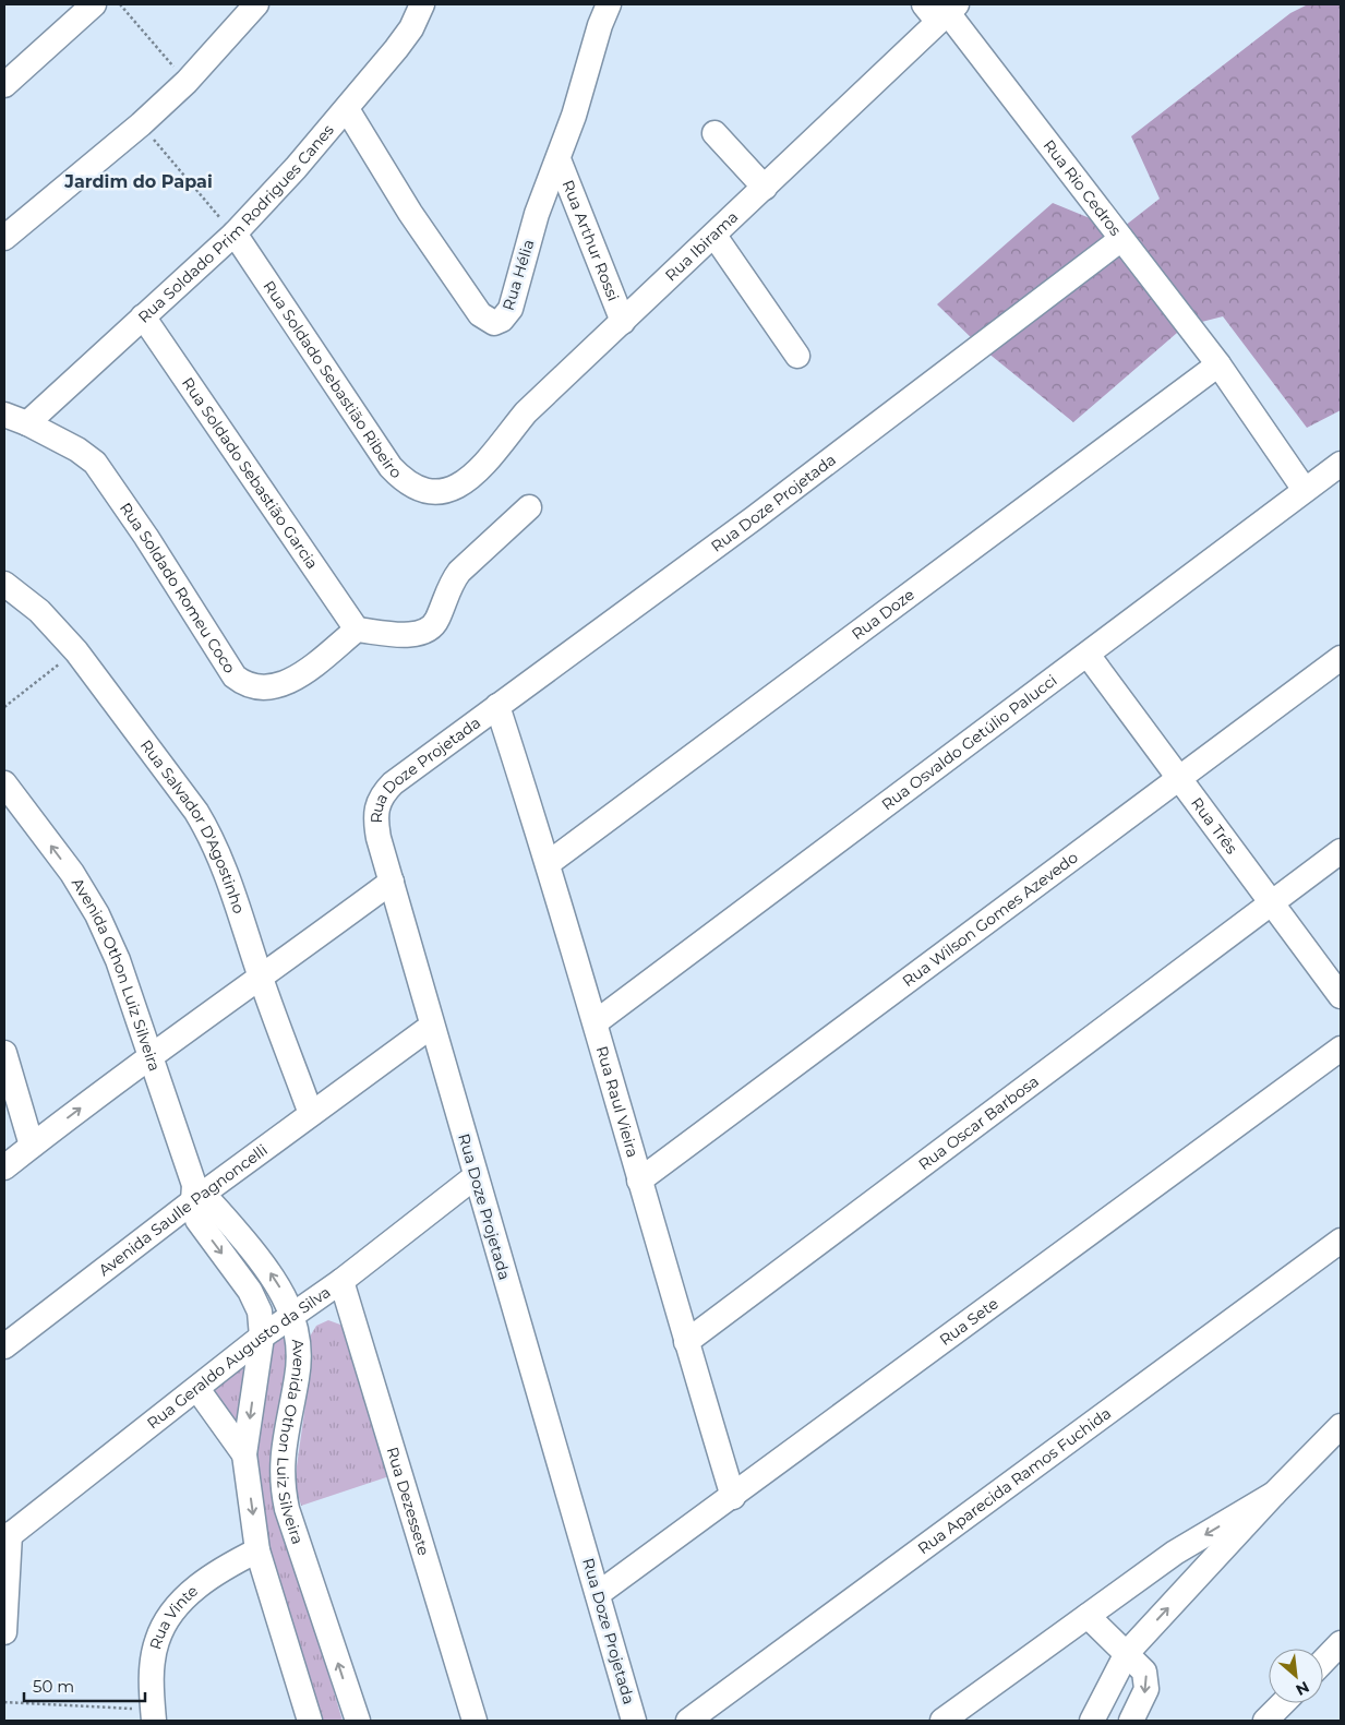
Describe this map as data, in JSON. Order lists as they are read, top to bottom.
{
  "streets": {
    "street": [
      "Rua Rio Cedros",
      "Rua Soldado Prim Rodrigues Canes",
      "Rua Arthur Rossi",
      "Rua Ibirama",
      "Rua Hélia",
      "Rua Soldado Sebastião Ribeiro",
      "Rua Soldado Sebastião Garcia",
      "Rua Doze Projetada",
      "Rua Soldado Romeu Coco",
      "Rua Doze",
      "Rua Osvaldo Getúlio Palucci",
      "Rua Três",
      "Rua Salvador D'Agostinho",
      "Rua Wilson Gomes Azevedo",
      "Avenida Othon Luiz Silveira",
      "Rua Raul Vieira",
      "Rua Oscar Barbosa",
      "Avenida Saulle Pagnoncelli",
      "Rua Sete",
      "Rua Geraldo Augusto da Silva",
      "Rua Aparecida Ramos Fuchida",
      "Rua Dezessete",
      "Rua Vinte"
    ]
  },
  "crossings": [
    ["Rua Rio Cedros", "Rua Ibirama"],
    ["Rua Rio Cedros", "Rua Doze Projetada"],
    ["Rua Rio Cedros", "Rua Doze"],
    ["Rua Rio Cedros", "Rua Osvaldo Getúlio Palucci"],
    ["Rua Soldado Prim Rodrigues Canes", "Rua Hélia"],
    ["Rua Soldado Prim Rodrigues Canes", "Rua Soldado Sebastião Ribeiro"],
    ["Rua Soldado Prim Rodrigues Canes", "Rua Soldado Sebastião Garcia"],
    ["Rua Soldado Prim Rodrigues Canes", "Rua Soldado Romeu Coco"],
    ["Rua Arthur Rossi", "Rua Ibirama"],
    ["Rua Arthur Rossi", "Rua Hélia"],
    ["Rua Ibirama", "Rua Soldado Sebastião Ribeiro"],
    ["Rua Soldado Sebastião Garcia", "Rua Soldado Romeu Coco"],
    ["Rua Doze Projetada", "Rua Raul Vieira"],
    ["Rua Doze Projetada", "Avenida Saulle Pagnoncelli"],
    ["Rua Doze Projetada", "Rua Sete"],
    ["Rua Doze Projetada", "Rua Geraldo Augusto da Silva"],
    ["Rua Doze", "Rua Raul Vieira"],
    ["Rua Osvaldo Getúlio Palucci", "Rua Três"],
    ["Rua Osvaldo Getúlio Palucci", "Rua Raul Vieira"],
    ["Rua Três", "Rua Wilson Gomes Azevedo"],
    ["Rua Três", "Rua Oscar Barbosa"],
    ["Rua Salvador D'Agostinho", "Avenida Saulle Pagnoncelli"],
    ["Rua Wilson Gomes Azevedo", "Rua Raul Vieira"],
    ["Avenida Othon Luiz Silveira", "Avenida Saulle Pagnoncelli"],
    ["Avenida Othon Luiz Silveira", "Rua Geraldo Augusto da Silva"],
    ["Avenida Othon Luiz Silveira", "Rua Vinte"],
    ["Rua Raul Vieira", "Rua Oscar Barbosa"],
    ["Rua Raul Vieira", "Rua Sete"],
    ["Rua Geraldo Augusto da Silva", "Rua Dezessete"]
  ],
  "districts": ["Jardim do Papai"],
  "scale_bar": "50 m",
  "north": "bottom right"
}
